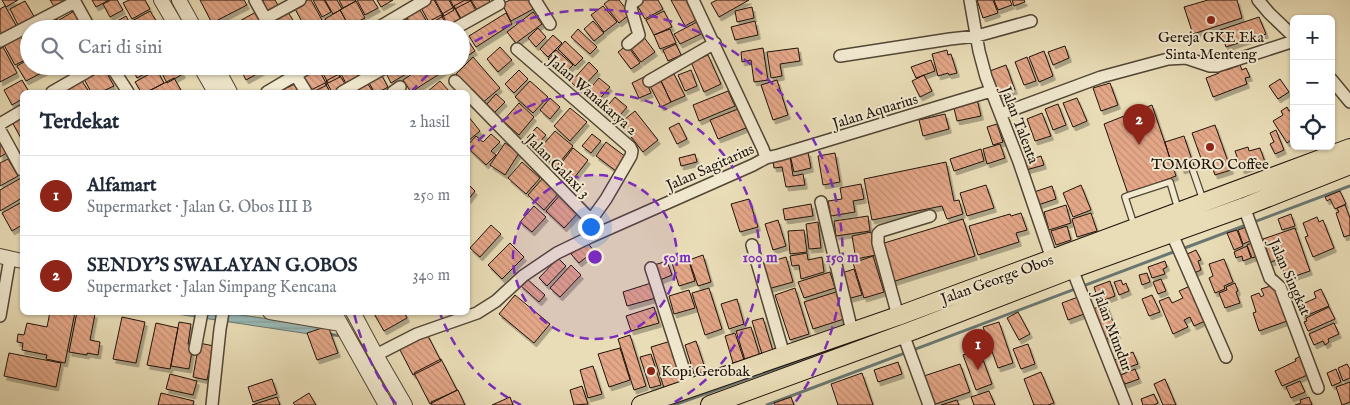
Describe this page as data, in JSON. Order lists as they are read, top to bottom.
{
  "streets": {
    "main road": ["Jalan George Obos"],
    "street": [
      "Jalan Wanakarya 2",
      "Jalan Aquarius",
      "Jalan Talenta",
      "Jalan Galaxi 3",
      "Jalan Sagitarius",
      "Jalan Singkat",
      "Jalan Mundur"
    ]
  },
  "crossings": [
    ["Jalan Wanakarya 2", "Jalan Galaxi 3"],
    ["Jalan Aquarius", "Jalan Talenta"],
    ["Jalan Aquarius", "Jalan Sagitarius"],
    ["Jalan Talenta", "Jalan George Obos"],
    ["Jalan Galaxi 3", "Jalan Sagitarius"],
    ["Jalan Singkat", "Jalan George Obos"],
    ["Jalan George Obos", "Jalan Mundur"]
  ],
  "places": ["Gereja GKE Eka Sinta Menteng", "TOMORO Coffee", "Kopi Gerobak"],
  "page": {
    "map_buttons": ["+", "−"],
    "search": "Cari di sini",
    "heading": ["Terdekat", "2 hasil"],
    "pins": ["2", "1"],
    "list": [
      {
        "mark": "1",
        "name": "Alfamart",
        "note": "Supermarket · Jalan G. Obos III B",
        "value": "250 m"
      },
      {
        "mark": "2",
        "name": "SENDY'S SWALAYAN G.OBOS",
        "note": "Supermarket · Jalan Simpang Kencana",
        "value": "340 m"
      }
    ]
  },
  "rings": ["50 m", "100 m", "150 m"]
}
